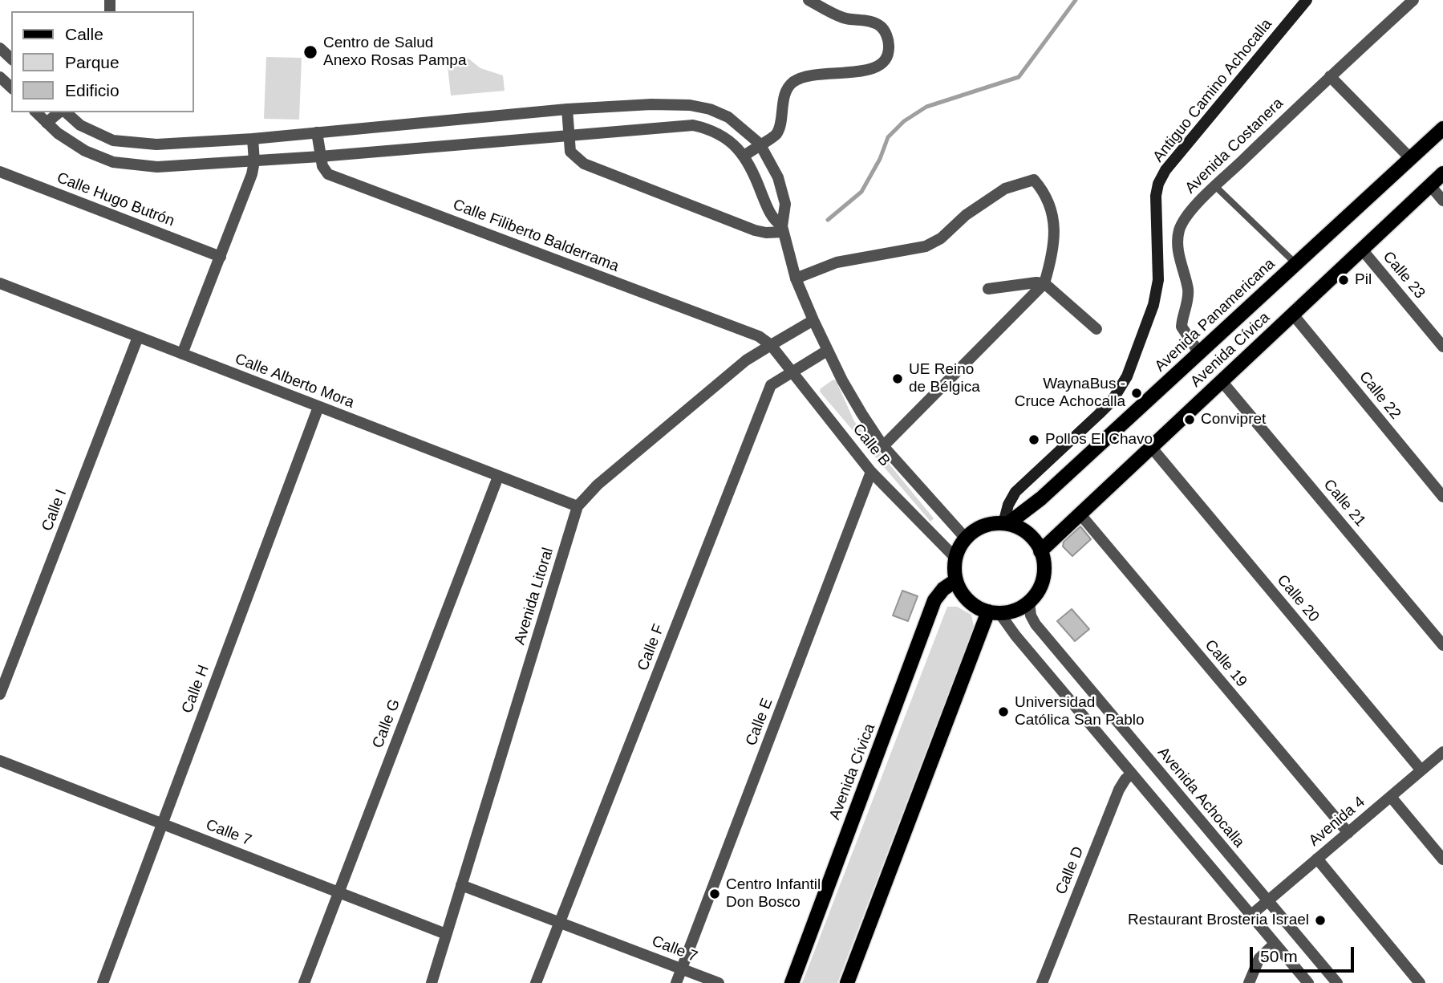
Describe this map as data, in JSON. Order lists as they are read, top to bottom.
{
  "streets": {
    "main road": ["Antiguo Camino Achocalla", "Avenida Panamericana", "Avenida Cívica"],
    "street": [
      "Avenida Costanera",
      "Calle Hugo Butrón",
      "Calle Filiberto Balderrama",
      "Calle 23",
      "Calle Alberto Mora",
      "Calle 22",
      "Calle B",
      "Calle 21",
      "Calle I",
      "Avenida Litoral",
      "Calle 20",
      "Calle F",
      "Calle 19",
      "Calle H",
      "Calle E",
      "Calle G",
      "Avenida Achocalla",
      "Avenida 4",
      "Calle 7",
      "Calle D"
    ]
  },
  "crossings": [
    ["Antiguo Camino Achocalla", "Avenida Panamericana"],
    ["Antiguo Camino Achocalla", "Avenida Cívica"],
    ["Antiguo Camino Achocalla", "Calle B"],
    ["Antiguo Camino Achocalla", "Avenida Achocalla"],
    ["Avenida Costanera", "Avenida Panamericana"],
    ["Calle Filiberto Balderrama", "Calle B"],
    ["Calle Filiberto Balderrama", "Avenida Litoral"],
    ["Calle 23", "Avenida Cívica"],
    ["Avenida Panamericana", "Avenida Cívica"],
    ["Avenida Panamericana", "Calle B"],
    ["Avenida Panamericana", "Avenida Achocalla"],
    ["Avenida Cívica", "Calle 22"],
    ["Avenida Cívica", "Calle B"],
    ["Avenida Cívica", "Calle 21"],
    ["Avenida Cívica", "Calle 20"],
    ["Avenida Cívica", "Calle 19"],
    ["Avenida Cívica", "Avenida Achocalla"],
    ["Calle Alberto Mora", "Calle I"],
    ["Calle Alberto Mora", "Avenida Litoral"],
    ["Calle Alberto Mora", "Calle H"],
    ["Calle Alberto Mora", "Calle G"],
    ["Calle B", "Avenida Litoral"],
    ["Calle B", "Calle F"],
    ["Calle B", "Calle E"],
    ["Calle B", "Avenida Achocalla"],
    ["Avenida Litoral", "Calle 7"],
    ["Calle 20", "Avenida 4"],
    ["Calle F", "Calle 7"],
    ["Calle 19", "Avenida 4"],
    ["Calle H", "Calle 7"],
    ["Calle E", "Calle 7"],
    ["Calle G", "Calle 7"],
    ["Avenida Achocalla", "Avenida 4"]
  ],
  "places": [
    "Centro de Salud Anexo Rosas Pampa",
    "Pil",
    "UE Reino de Bélgica",
    "WaynaBus - Cruce Achocalla",
    "Convipret",
    "Pollos El Chavo",
    "Universidad Católica San Pablo",
    "Centro Infantil Don Bosco",
    "Restaurant Brosteria Israel"
  ],
  "legend": ["Calle", "Parque", "Edificio"],
  "scale_bar": "50 m"
}
